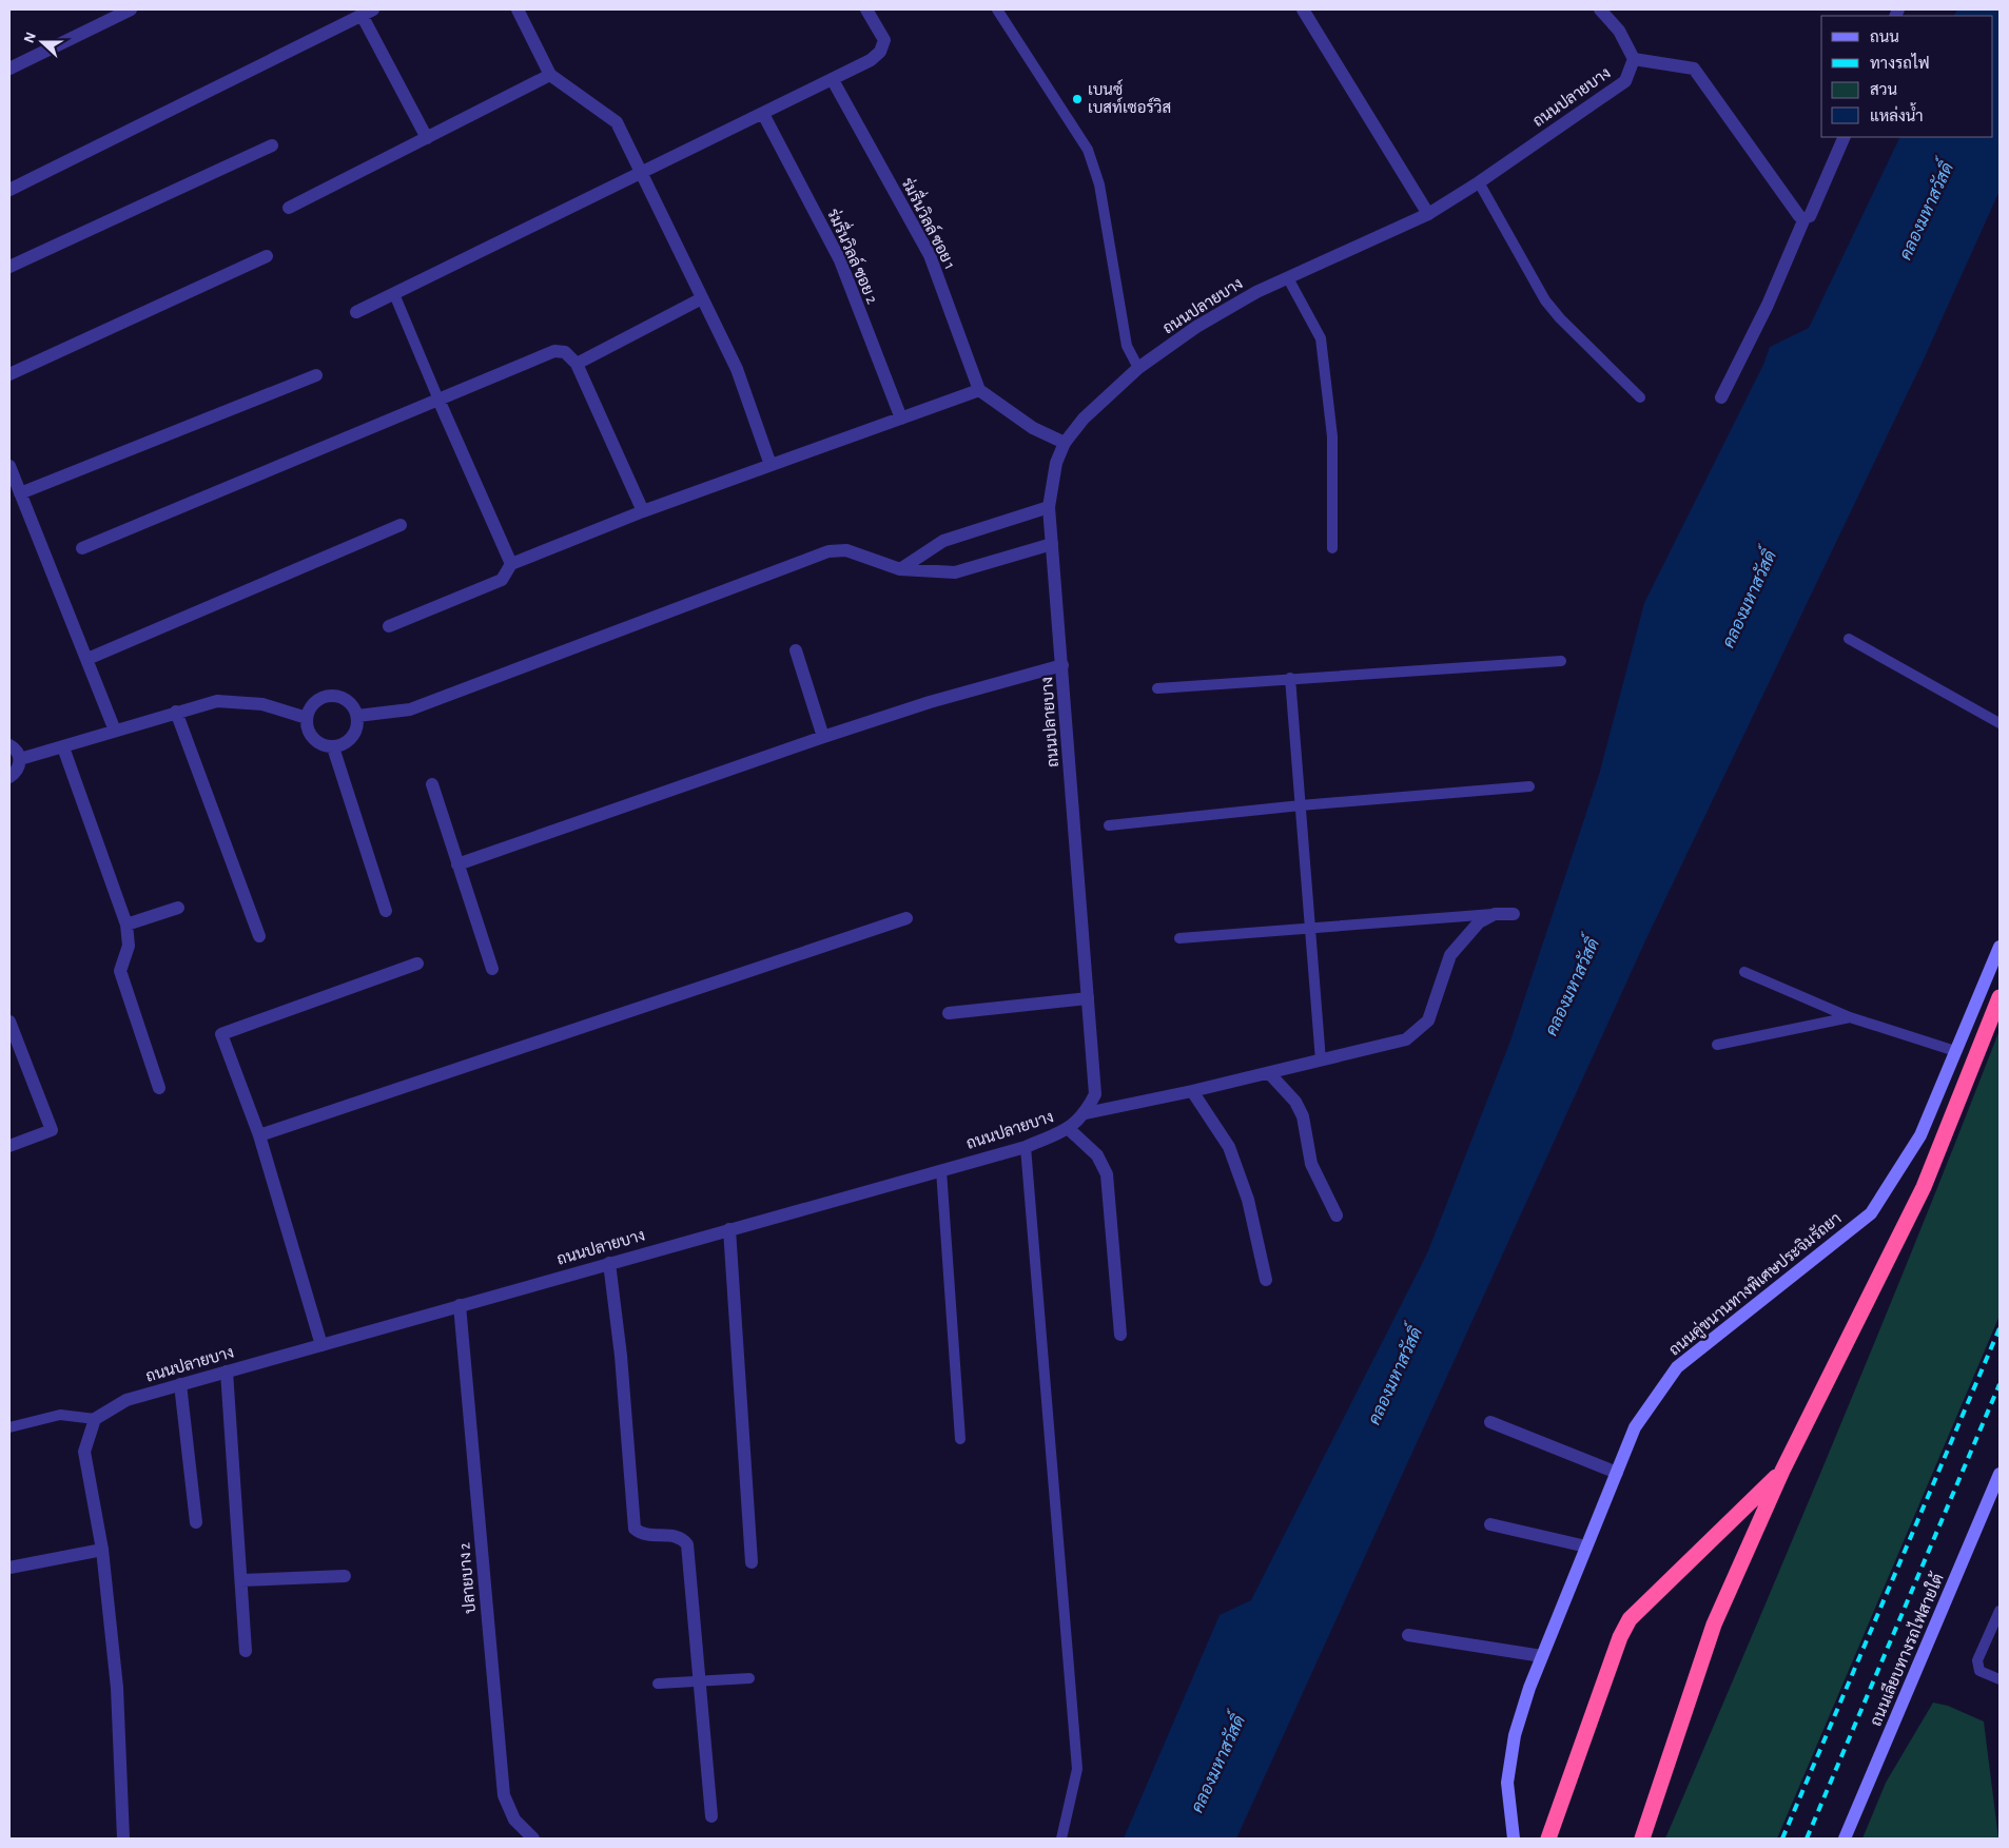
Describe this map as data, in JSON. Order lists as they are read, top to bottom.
{
  "streets": {
    "main road": ["ถนนคู่ขนานทางพิเศษประจิมรัถยา", "ถนนเลียบทางรถไฟสายใต้"],
    "street": [
      "ถนนปลายบาง",
      "ร่มรื่นวิลล์ ซอย 1",
      "ร่มรื่นวิลล์ ซอย 2",
      "ปลายบาง 2"
    ]
  },
  "crossings": [
    ["ถนนปลายบาง", "ปลายบาง 2"]
  ],
  "water": ["คลองมหาสวัสดิ์"],
  "places": ["เบนซ์ เบสท์เซอร์วิส"],
  "legend": [
    "ถนน",
    "ทางรถไฟ",
    "สวน",
    "แหล่งน้ำ"
  ],
  "north": "left"
}
